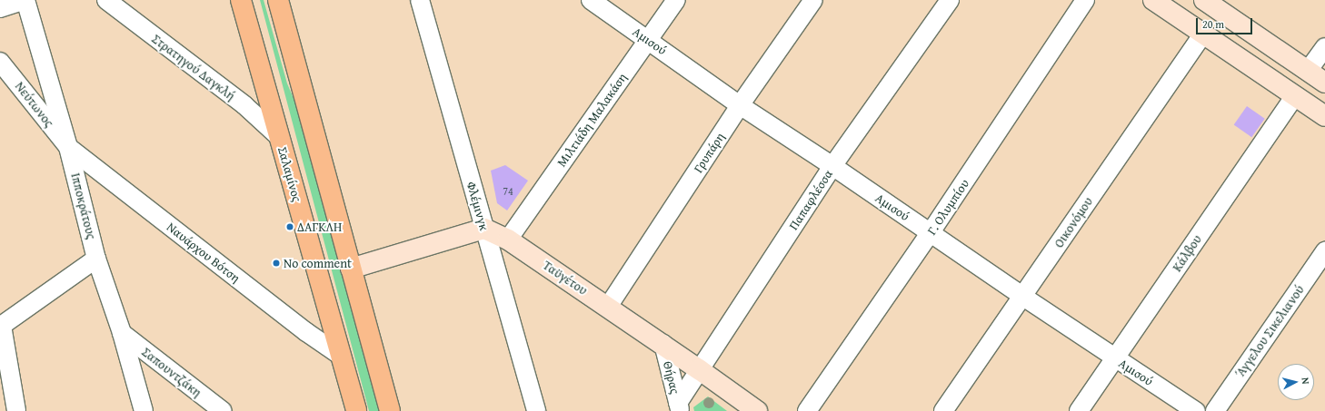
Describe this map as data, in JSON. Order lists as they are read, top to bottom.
{
  "streets": {
    "main road": ["Σαλαμίνος"],
    "street": [
      "Αμισού",
      "Στρατηγού Δαγκλή",
      "Νεύτωνος",
      "Μιλτιάδη Μαλακάση",
      "Γρυπάρη",
      "Παπαφλέσσα",
      "Ιπποκράτους",
      "Φλέμινγκ",
      "Γ. Ολυμπίου",
      "Οικονόμου",
      "Ναυάρχου Βότση",
      "Κάλβου",
      "Ταϋγέτου",
      "Άγγελου Σικελιανού",
      "Σαπουντζάκη",
      "Θήρας"
    ]
  },
  "crossings": [
    ["Αμισού", "Μιλτιάδη Μαλακάση"],
    ["Αμισού", "Γρυπάρη"],
    ["Αμισού", "Παπαφλέσσα"],
    ["Αμισού", "Γ. Ολυμπίου"],
    ["Αμισού", "Οικονόμου"],
    ["Αμισού", "Κάλβου"],
    ["Στρατηγού Δαγκλή", "Σαλαμίνος"],
    ["Νεύτωνος", "Ιπποκράτους"],
    ["Νεύτωνος", "Ναυάρχου Βότση"],
    ["Μιλτιάδη Μαλακάση", "Ταϋγέτου"],
    ["Γρυπάρη", "Ταϋγέτου"],
    ["Σαλαμίνος", "Ναυάρχου Βότση"],
    ["Παπαφλέσσα", "Ταϋγέτου"],
    ["Παπαφλέσσα", "Θήρας"],
    ["Ιπποκράτους", "Ναυάρχου Βότση"],
    ["Ιπποκράτους", "Σαπουντζάκη"],
    ["Φλέμινγκ", "Ταϋγέτου"],
    ["Ταϋγέτου", "Θήρας"]
  ],
  "places": ["ΔΑΓΚΛΗ", "No comment"],
  "house_numbers": ["74"],
  "scale_bar": "20 m",
  "north": "right"
}
